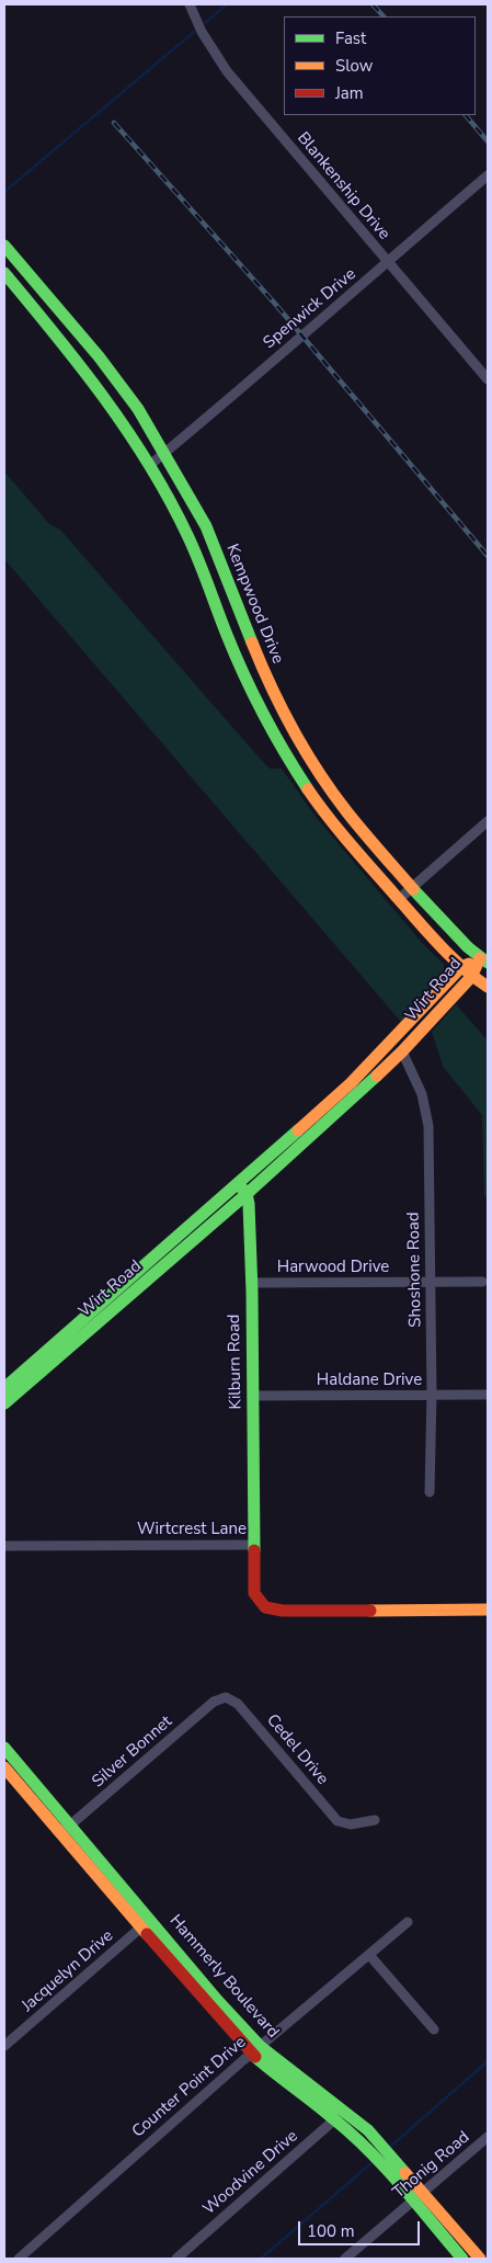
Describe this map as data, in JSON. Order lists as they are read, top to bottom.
{
  "streets": {
    "main road": [
      "Kempwood Drive",
      "Wirt Road",
      "Kilburn Road",
      "Wirtcrest Lane",
      "Hammerly Boulevard"
    ],
    "street": [
      "Blankenship Drive",
      "Spenwick Drive",
      "Harwood Drive",
      "Shoshone Road",
      "Haldane Drive",
      "Cedel Drive",
      "Silver Bonnet",
      "Jacquelyn Drive",
      "Counter Point Drive",
      "Thonig Road",
      "Woodvine Drive"
    ]
  },
  "crossings": [
    ["Blankenship Drive", "Spenwick Drive"],
    ["Spenwick Drive", "Kempwood Drive"],
    ["Kempwood Drive", "Wirt Road"],
    ["Wirt Road", "Shoshone Road"],
    ["Wirt Road", "Kilburn Road"],
    ["Harwood Drive", "Shoshone Road"],
    ["Harwood Drive", "Kilburn Road"],
    ["Shoshone Road", "Haldane Drive"],
    ["Kilburn Road", "Haldane Drive"],
    ["Kilburn Road", "Wirtcrest Lane"],
    ["Cedel Drive", "Silver Bonnet"],
    ["Silver Bonnet", "Hammerly Boulevard"],
    ["Jacquelyn Drive", "Hammerly Boulevard"],
    ["Hammerly Boulevard", "Counter Point Drive"],
    ["Hammerly Boulevard", "Thonig Road"],
    ["Hammerly Boulevard", "Woodvine Drive"]
  ],
  "legend": ["Fast", "Slow", "Jam"],
  "scale_bar": "100 m"
}
